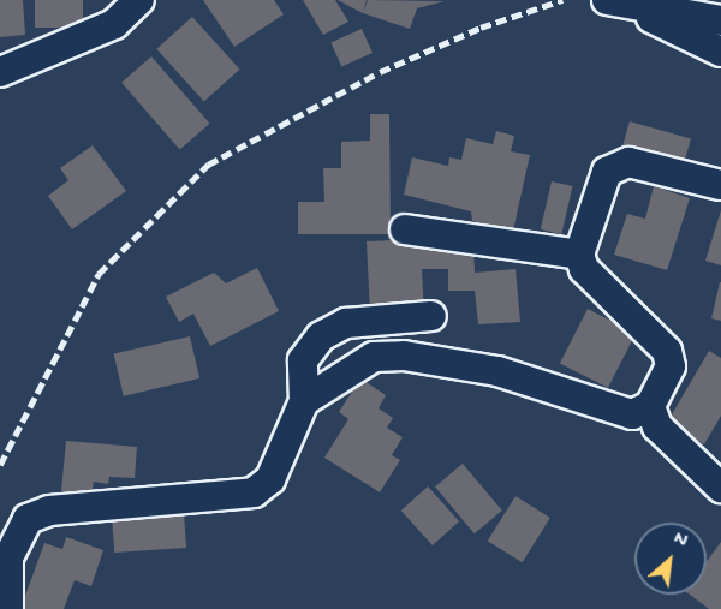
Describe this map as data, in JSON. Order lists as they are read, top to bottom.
{
  "north": "top right"
}
